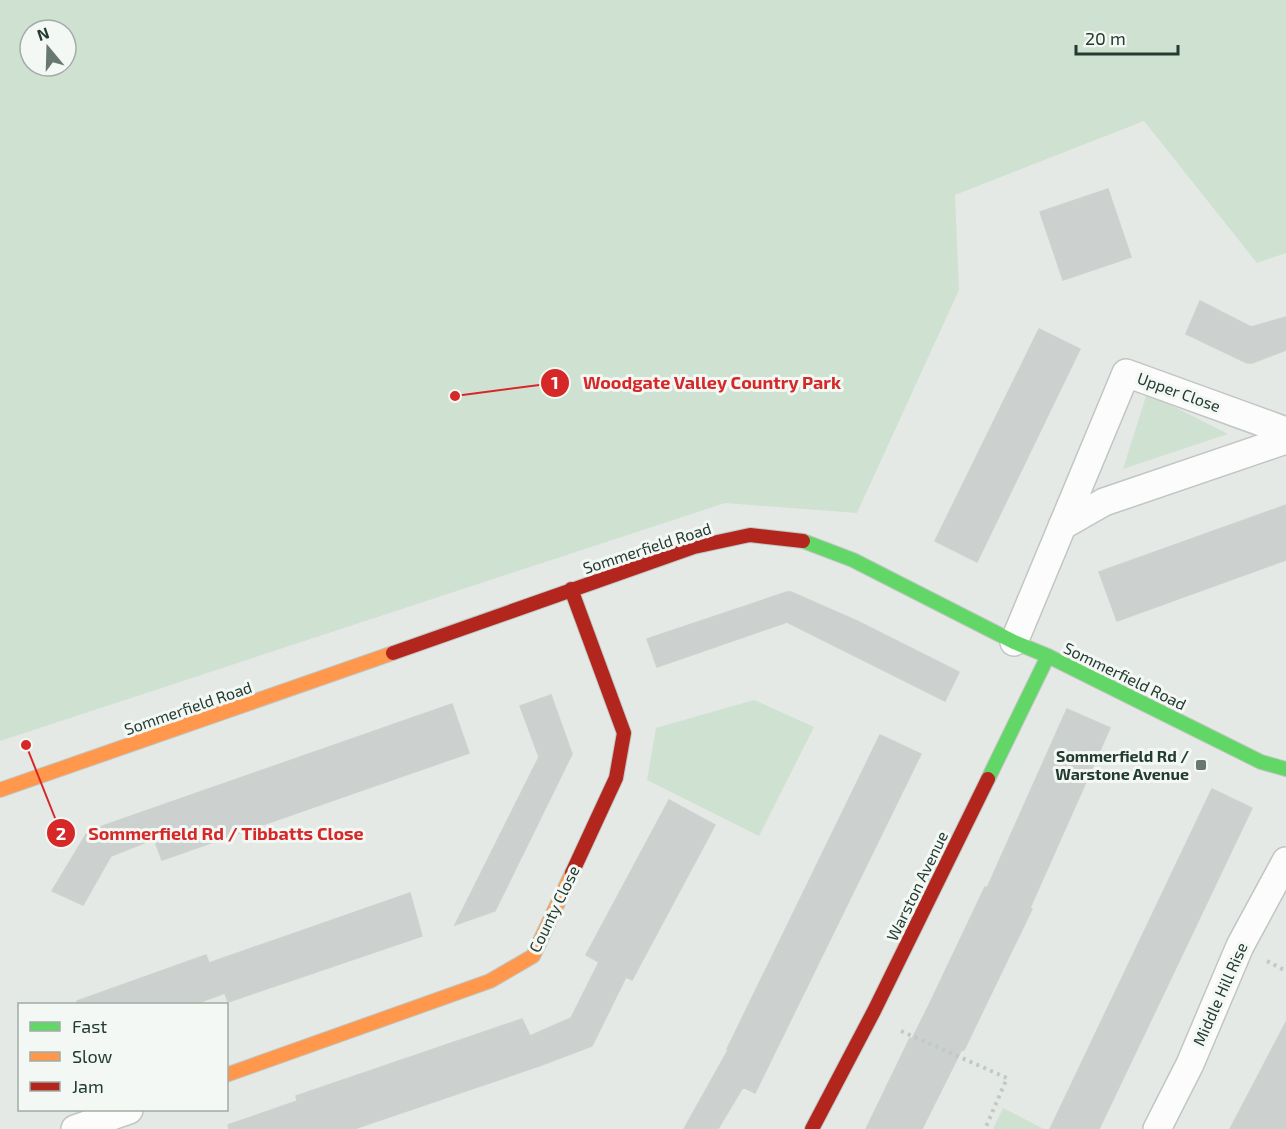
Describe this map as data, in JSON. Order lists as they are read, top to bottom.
{
  "streets": {
    "street": [
      "Upper Close",
      "Sommerfield Road",
      "Warston Avenue",
      "County Close",
      "Middle Hill Rise"
    ]
  },
  "crossings": [
    ["Upper Close", "Sommerfield Road"],
    ["Sommerfield Road", "Warston Avenue"],
    ["Sommerfield Road", "County Close"]
  ],
  "places": {
    "other": ["Woodgate Valley Country Park", "Sommerfield Rd / Tibbatts Close"],
    "transit": ["Sommerfield Rd / Warstone Avenue"]
  },
  "legend": ["Fast", "Slow", "Jam"],
  "scale_bar": "20 m",
  "north": "top"
}
